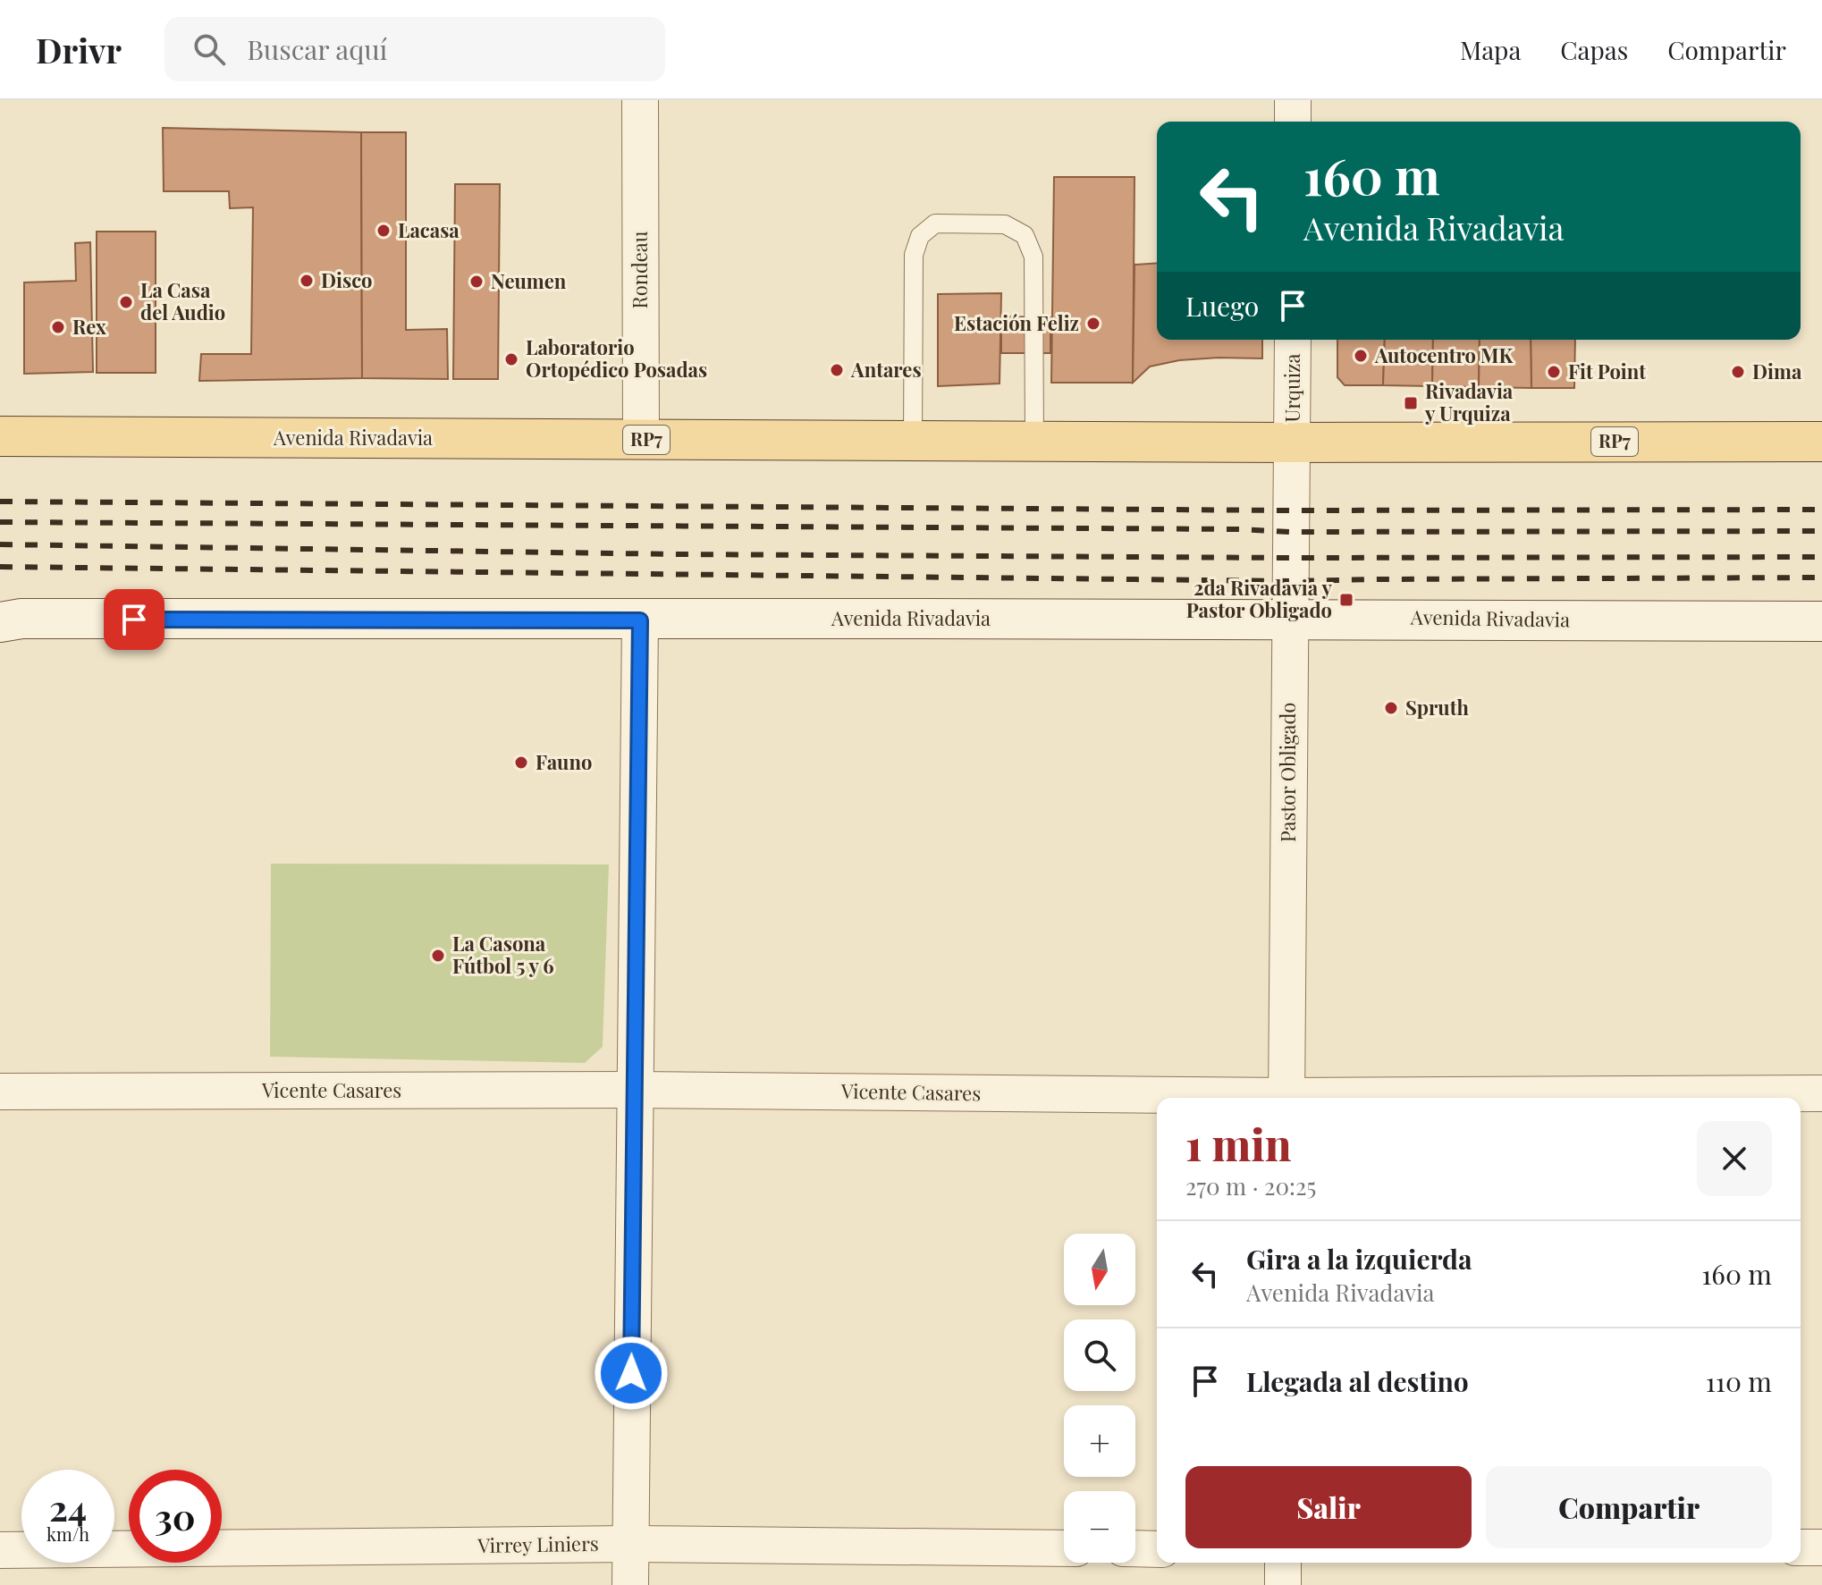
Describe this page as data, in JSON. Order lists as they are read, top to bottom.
{
  "streets": {
    "main road": ["Avenida Rivadavia", "RP7"],
    "street": [
      "Rondeau",
      "Urquiza",
      "Pastor Obligado",
      "Vicente Casares",
      "Virrey Liniers"
    ]
  },
  "crossings": [
    ["Rondeau", "Avenida Rivadavia"],
    ["Urquiza", "Avenida Rivadavia"],
    ["Urquiza", "Pastor Obligado"],
    ["Avenida Rivadavia", "Pastor Obligado"]
  ],
  "places": {
    "other": [
      "Lacasa",
      "Disco",
      "Neumen",
      "La Casa del Audio",
      "Estación Feliz",
      "Rex",
      "Autocentro MK",
      "Laboratorio Ortopédico Posadas",
      "Antares",
      "Fit Point",
      "Dima",
      "Spruth",
      "Fauno",
      "La Casona Fútbol 5 y 6"
    ],
    "transit": ["Rivadavia y Urquiza", "2da Rivadavia y Pastor Obligado"]
  },
  "north": "bottom",
  "page": {
    "header": "Drivr",
    "search": "Buscar aquí",
    "nav": ["Mapa", "Capas", "Compartir"],
    "turn": ["160 m", "Avenida Rivadavia"],
    "then": "Luego",
    "heading": ["1 min", "270 m · 20:25"],
    "list": [
      {
        "name": "Gira a la izquierda",
        "note": "Avenida Rivadavia",
        "value": "160 m"
      },
      {
        "name": "Llegada al destino",
        "value": "110 m"
      }
    ],
    "map_buttons": ["+", "−"],
    "buttons": ["Salir", "Compartir"],
    "speed": "24 km/h",
    "limit": "30"
  }
}
